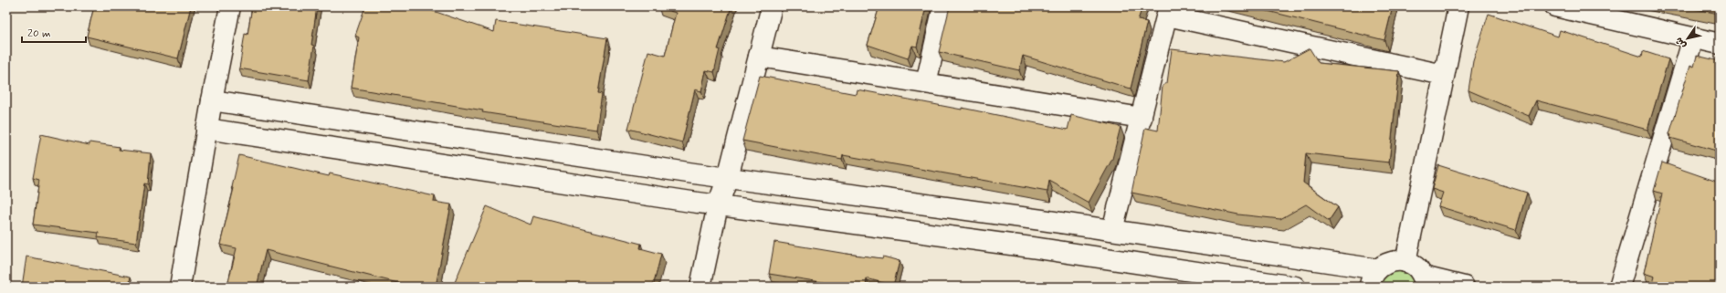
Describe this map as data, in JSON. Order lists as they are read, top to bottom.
{
  "scale_bar": "20 m",
  "north": "bottom left"
}
